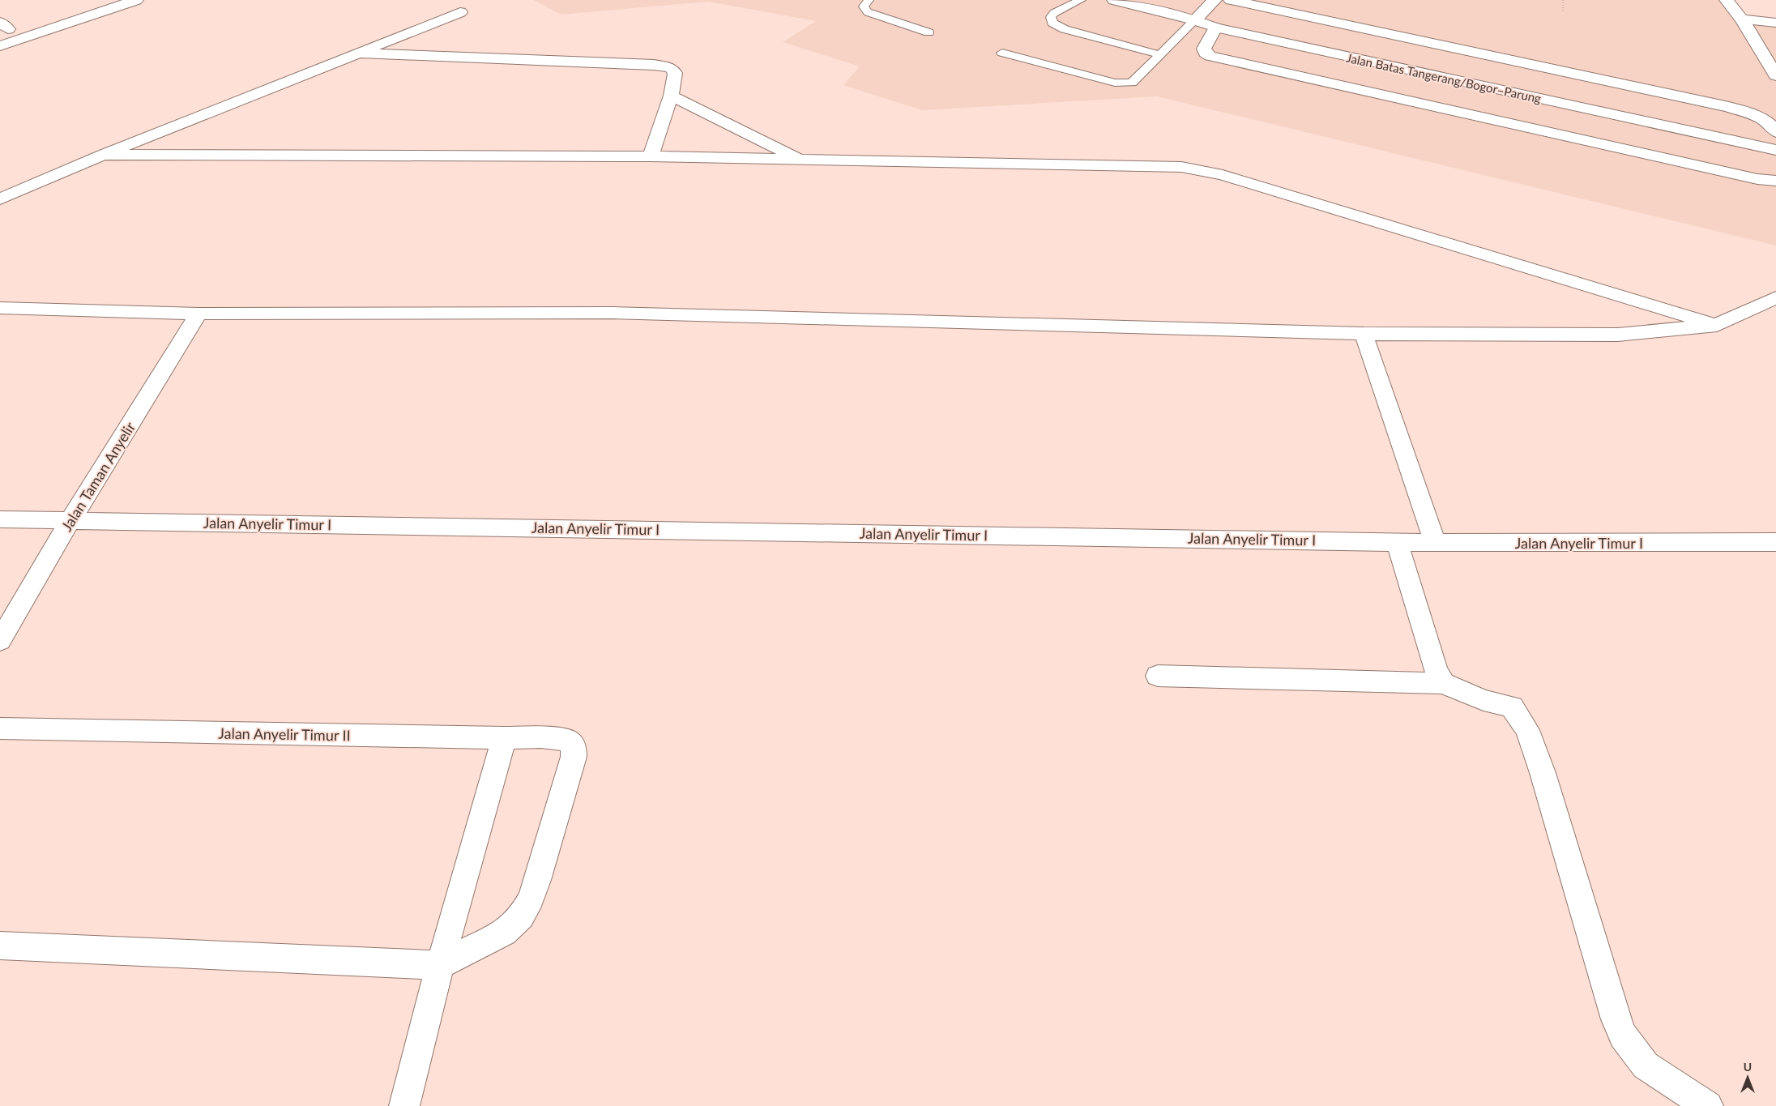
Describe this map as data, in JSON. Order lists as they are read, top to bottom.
{
  "streets": {
    "street": [
      "Jalan Batas Tangerang/Bogor–Parung",
      "Jalan Taman Anyelir",
      "Jalan Anyelir Timur I",
      "Jalan Anyelir Timur II"
    ]
  },
  "crossings": [
    ["Jalan Taman Anyelir", "Jalan Anyelir Timur I"]
  ],
  "north": "top"
}
